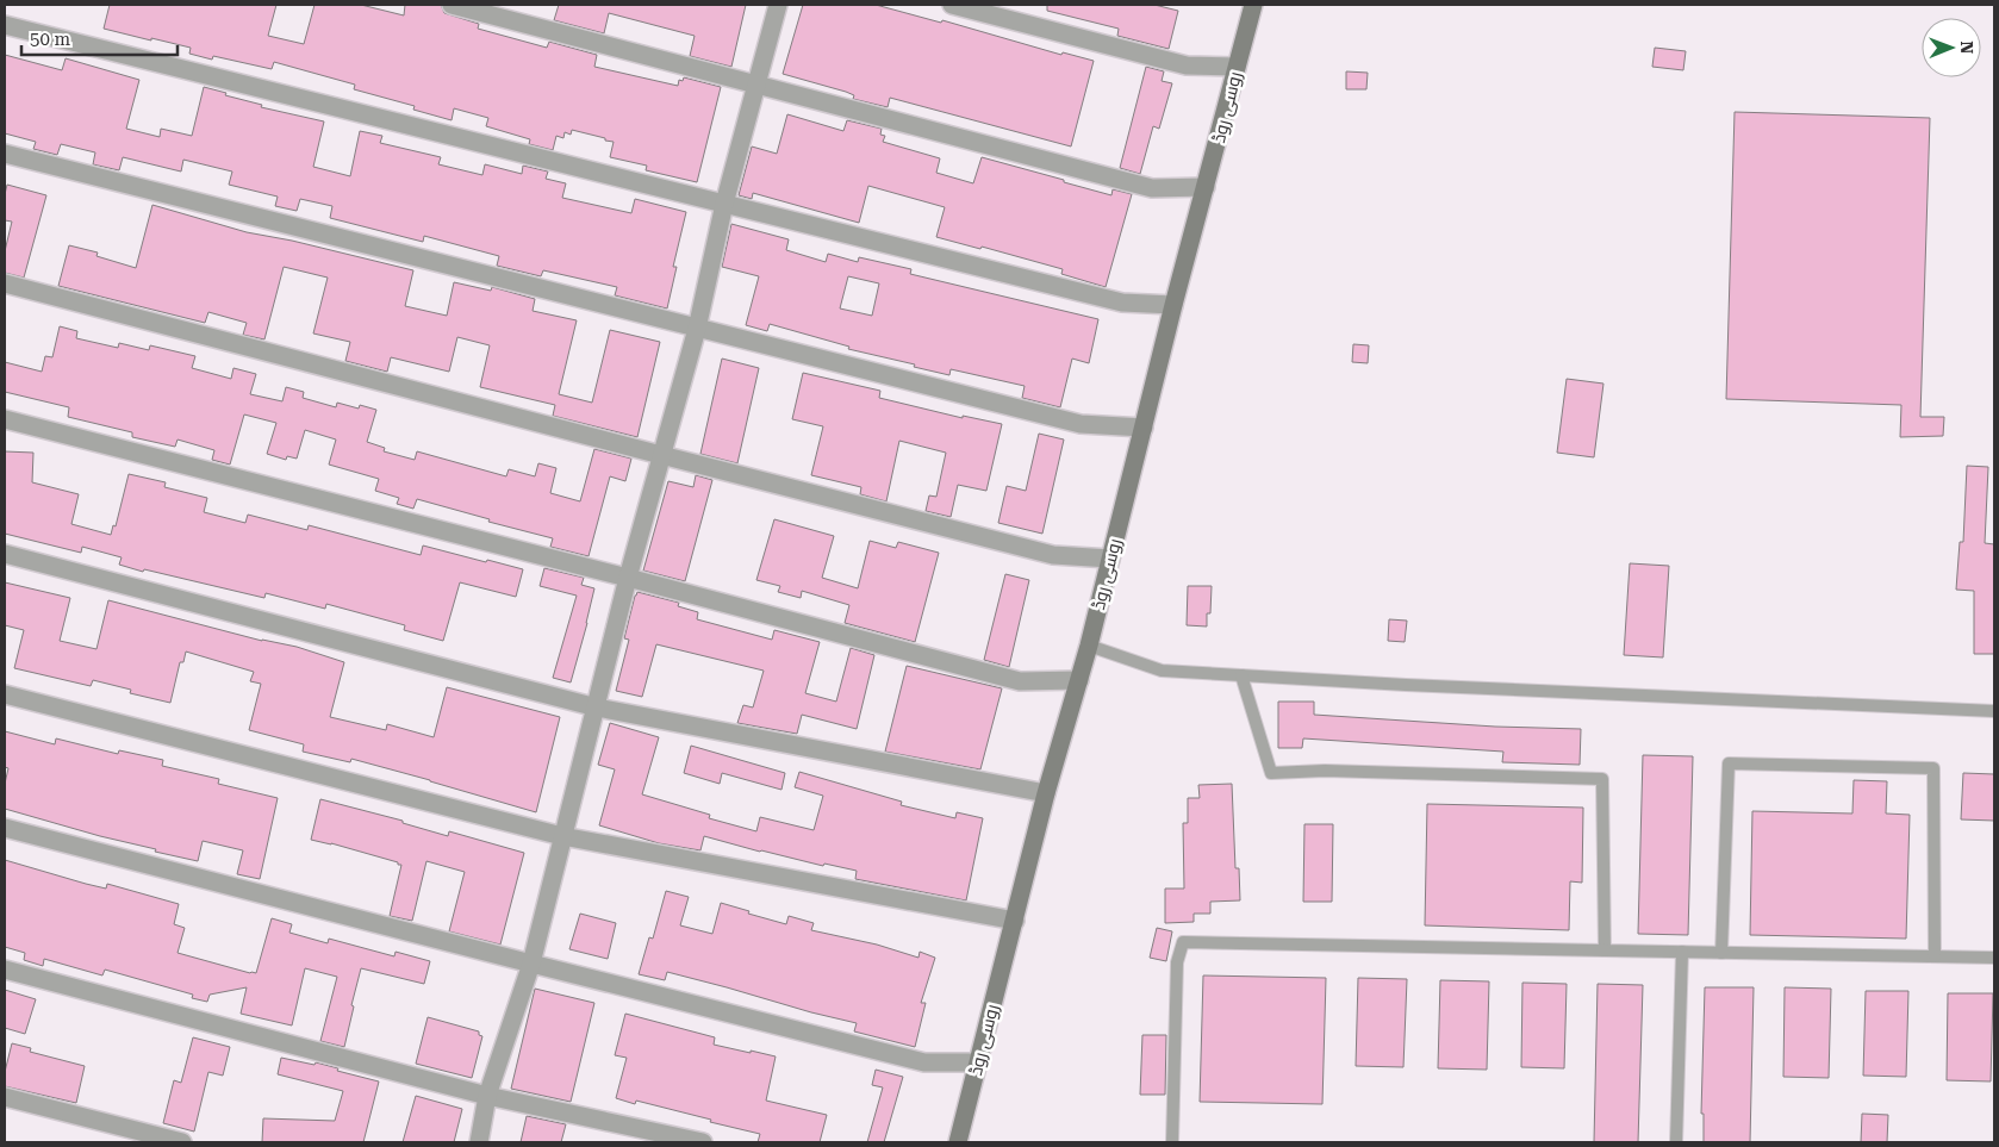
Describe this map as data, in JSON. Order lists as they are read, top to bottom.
{
  "streets": {
    "main road": ["روسی روڈ"]
  },
  "scale_bar": "50 m",
  "north": "right"
}
